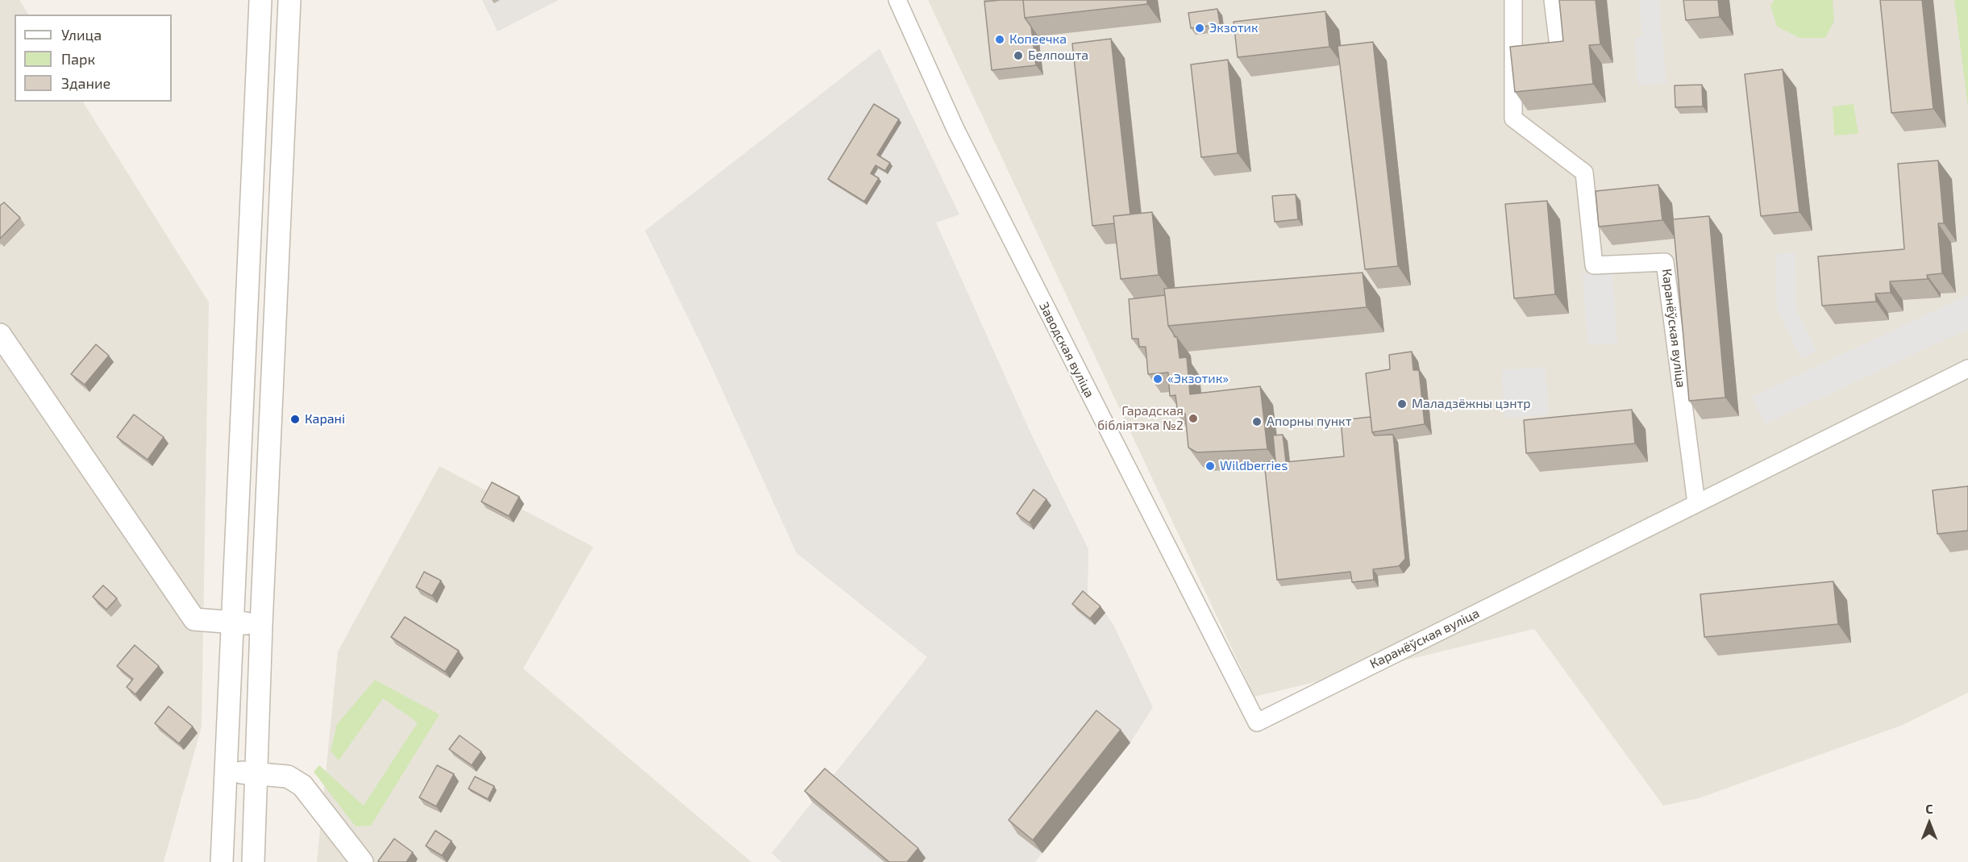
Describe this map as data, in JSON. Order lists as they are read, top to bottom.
{
  "streets": {
    "street": ["Каранёўская вуліца", "Заводская вуліца"]
  },
  "crossings": [
    ["Каранёўская вуліца", "Заводская вуліца"]
  ],
  "places": [
    "Экзотик",
    "Копеечка",
    "Белпошта",
    "«Экзотик»",
    "Маладзёжны цэнтр",
    "Гарадская бібліятэка №2",
    "Карані",
    "Апорны пункт",
    "Wildberries"
  ],
  "legend": ["Улица", "Парк", "Здание"],
  "north": "top"
}
